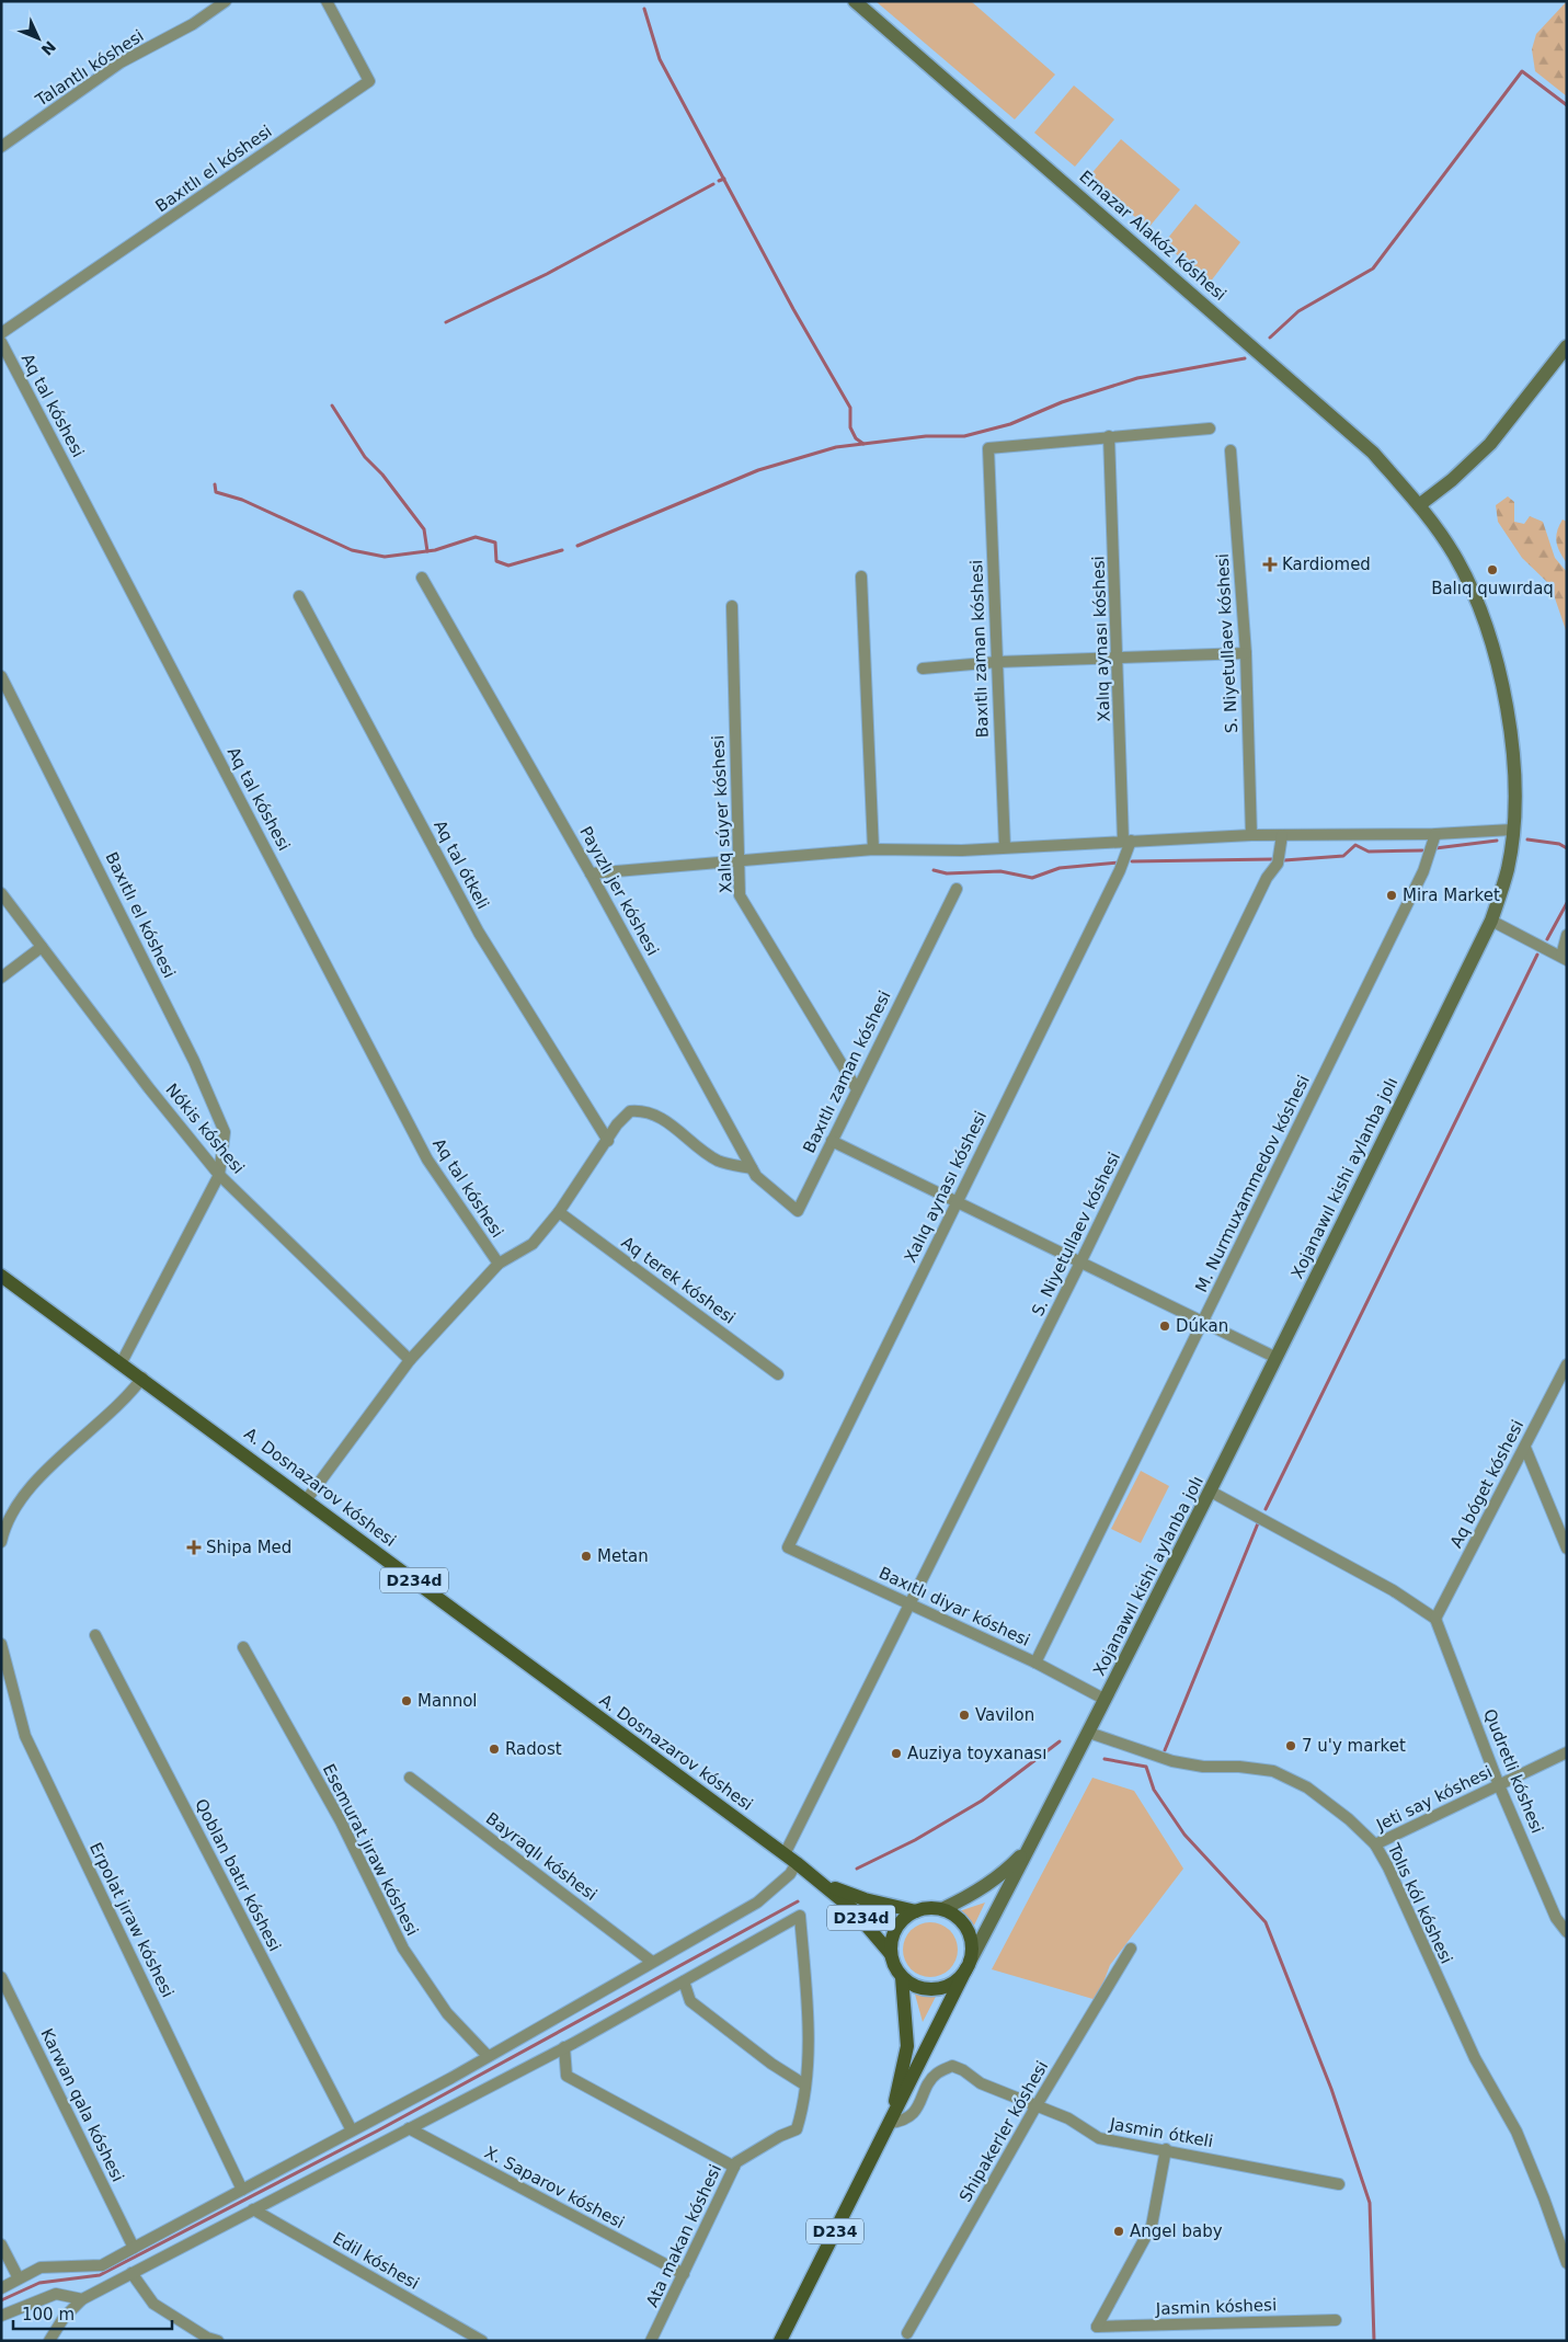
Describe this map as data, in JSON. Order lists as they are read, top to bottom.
{
  "streets": {
    "main road": [
      "Ernazar Alakóz kóshesi",
      "Xojanawıl kishi aylanba jolı",
      "A. Dosnazarov kóshesi",
      "D234d",
      "D234"
    ],
    "street": [
      "Talantlı kóshesi",
      "Baxıtlı el kóshesi",
      "Aq tal kóshesi",
      "Xalıq aynası kóshesi",
      "S. Niyetullaev kóshesi",
      "Baxıtlı zaman kóshesi",
      "Xalıq súyer kóshesi",
      "Aq tal ótkeli",
      "Payızlı jer kóshesi",
      "Nókis kóshesi",
      "M. Nurmuxammedov kóshesi",
      "Aq terek kóshesi",
      "Aq bóget kóshesi",
      "Baxıtlı diyar kóshesi",
      "Qudretli kóshesi",
      "Jeti say kóshesi",
      "Esemurat jıraw kóshesi",
      "Bayraqlı kóshesi",
      "Qoblan batır kóshesi",
      "Tolıs kól kóshesi",
      "Erpolat jıraw kóshesi",
      "Karwan qala kóshesi",
      "Shipakerler kóshesi",
      "Jasmin ótkeli",
      "X. Saparov kóshesi",
      "Ata makan kóshesi",
      "Edil kóshesi",
      "Jasmin kóshesi"
    ]
  },
  "crossings": [
    ["Baxıtlı el kóshesi", "Nókis kóshesi"],
    ["Ernazar Alakóz kóshesi", "Xojanawıl kishi aylanba jolı"],
    ["Xalıq aynası kóshesi", "Baxıtlı zaman kóshesi"],
    ["Xalıq aynası kóshesi", "Baxıtlı diyar kóshesi"],
    ["S. Niyetullaev kóshesi", "A. Dosnazarov kóshesi"],
    ["S. Niyetullaev kóshesi", "Baxıtlı diyar kóshesi"],
    ["Baxıtlı zaman kóshesi", "Xalıq súyer kóshesi"],
    ["Baxıtlı zaman kóshesi", "Payızlı jer kóshesi"],
    ["Xojanawıl kishi aylanba jolı", "D234d"],
    ["Xojanawıl kishi aylanba jolı", "Baxıtlı diyar kóshesi"],
    ["Xojanawıl kishi aylanba jolı", "Tolıs kól kóshesi"],
    ["Xojanawıl kishi aylanba jolı", "Jasmin ótkeli"],
    ["Xojanawıl kishi aylanba jolı", "D234"],
    ["M. Nurmuxammedov kóshesi", "Baxıtlı diyar kóshesi"],
    ["Aq bóget kóshesi", "Qudretli kóshesi"],
    ["A. Dosnazarov kóshesi", "D234d"],
    ["D234d", "D234"],
    ["Qudretli kóshesi", "Jeti say kóshesi"],
    ["Jeti say kóshesi", "Tolıs kól kóshesi"],
    ["Shipakerler kóshesi", "Jasmin ótkeli"],
    ["Jasmin ótkeli", "Jasmin kóshesi"],
    ["X. Saparov kóshesi", "Ata makan kóshesi"]
  ],
  "places": {
    "health": ["Kardiomed", "Shipa Med"],
    "other": [
      "Balıq quwırdaq",
      "Mira Market",
      "Dúkan",
      "Metan",
      "Mannol",
      "Vavilon",
      "7 u'y market",
      "Radost",
      "Auziya toyxanası",
      "Angel baby"
    ]
  },
  "scale_bar": "100 m",
  "north": "bottom right"
}
